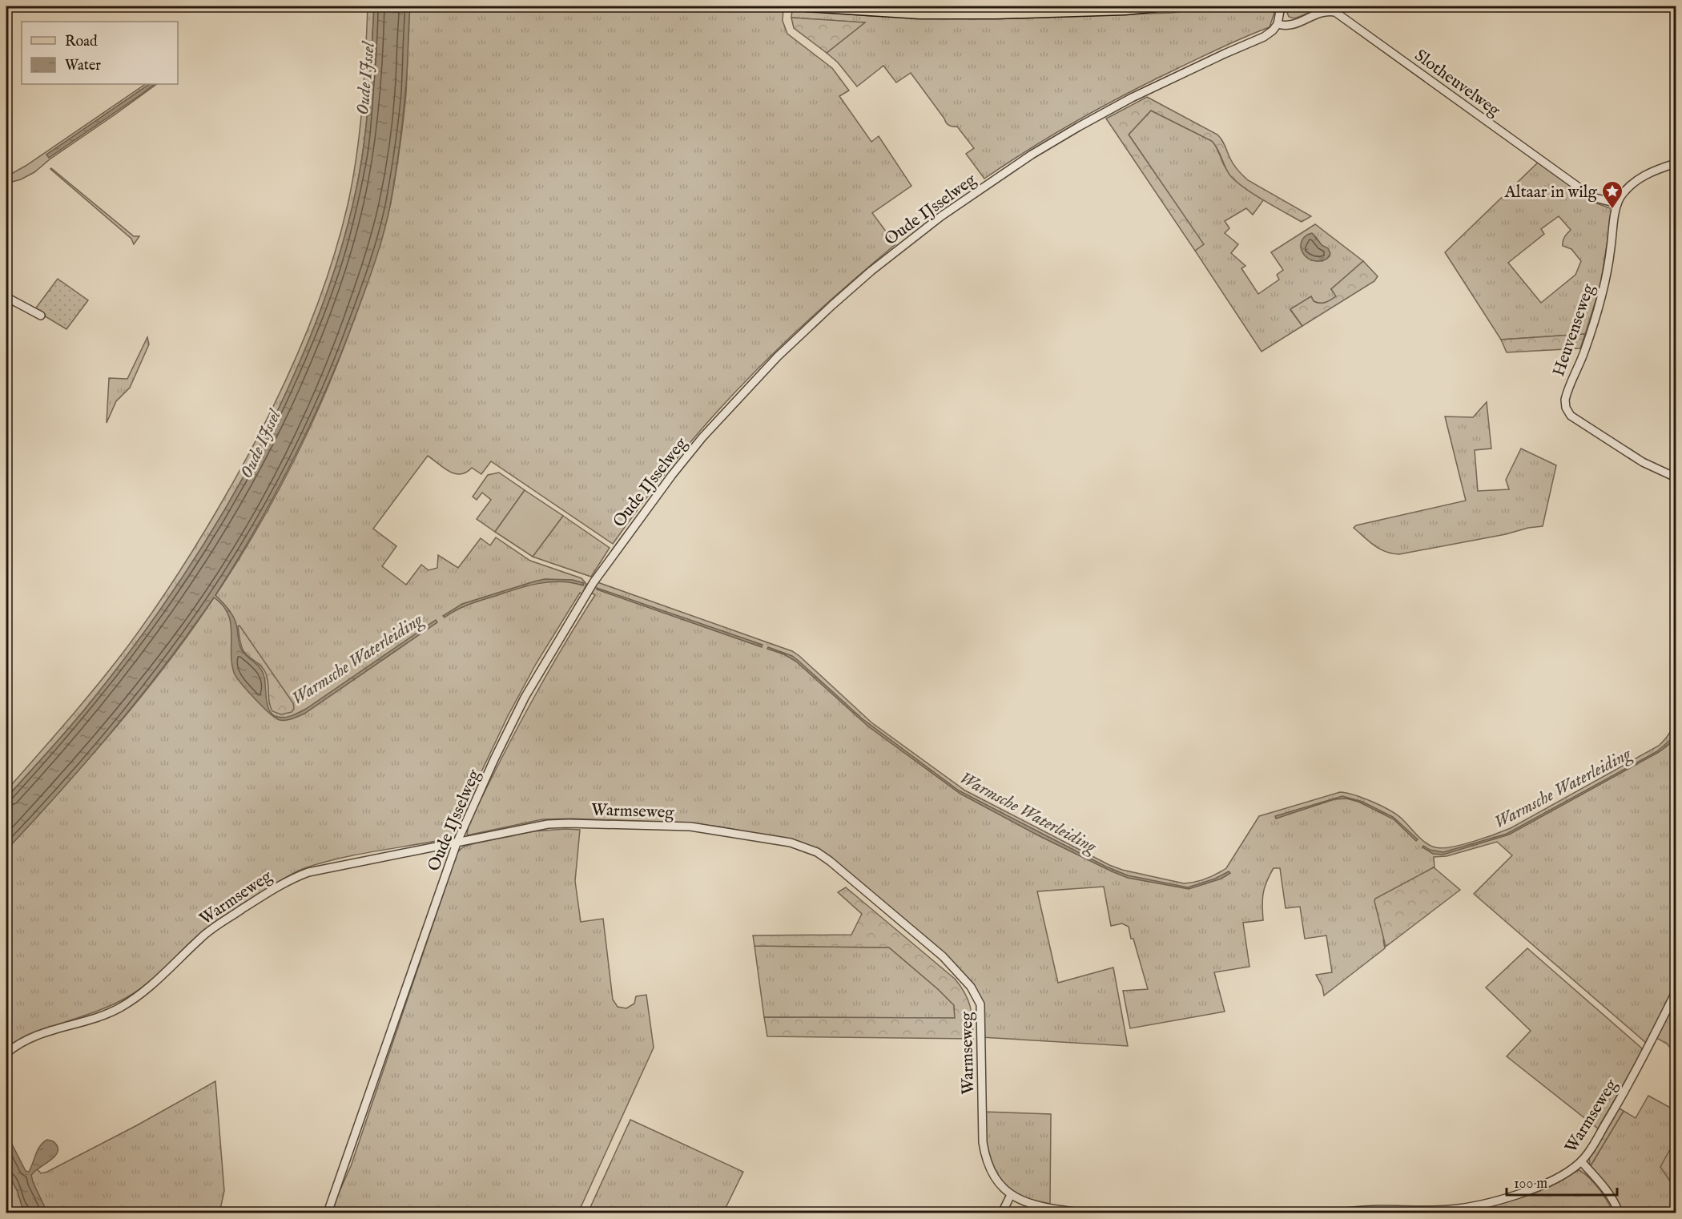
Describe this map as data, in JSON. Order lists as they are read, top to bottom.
{
  "streets": {
    "street": [
      "Slotheuvelweg",
      "Oude IJsselweg",
      "Heuvenseweg",
      "Warmseweg"
    ]
  },
  "crossings": [
    ["Slotheuvelweg", "Oude IJsselweg"],
    ["Slotheuvelweg", "Heuvenseweg"],
    ["Oude IJsselweg", "Warmseweg"]
  ],
  "water": ["Oude IJssel", "Warmsche Waterleiding"],
  "places": {
    "place": ["Altaar in wilg"]
  },
  "legend": ["Road", "Water"],
  "scale_bar": "100 m"
}
